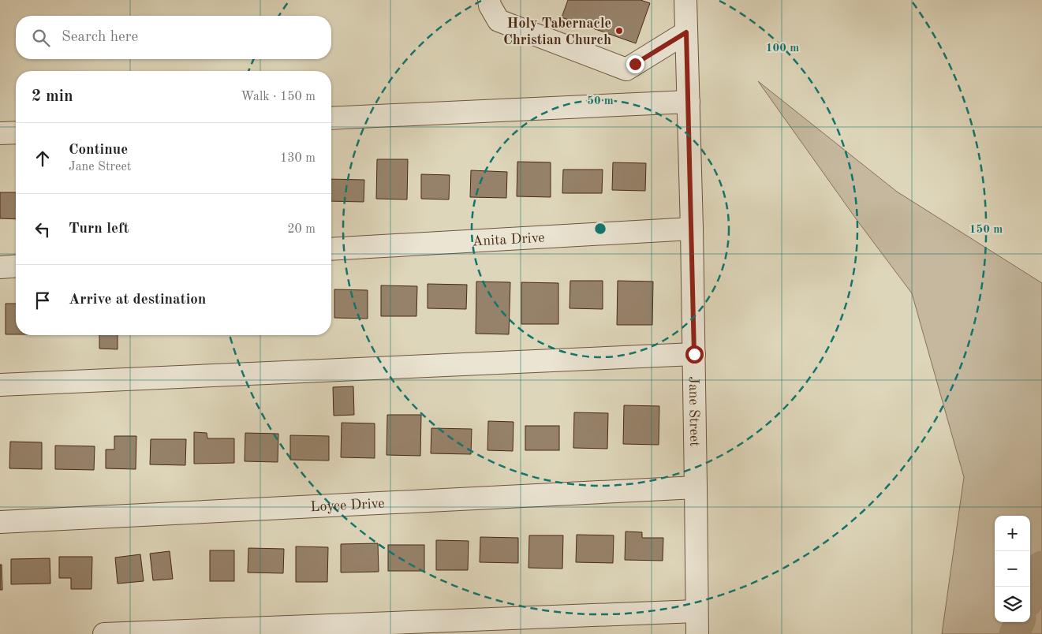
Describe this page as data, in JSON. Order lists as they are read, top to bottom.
{
  "streets": {
    "street": ["Anita Drive", "Jane Street", "Loyce Drive"]
  },
  "crossings": [
    ["Anita Drive", "Jane Street"],
    ["Jane Street", "Loyce Drive"]
  ],
  "places": ["Holy Tabernacle Christian Church"],
  "page": {
    "search": "Search here",
    "heading": ["2 min", "Walk · 150 m"],
    "list": [
      ["Continue", "Jane Street", "130 m"],
      ["Turn left", "20 m"],
      "Arrive at destination"
    ],
    "map_buttons": ["+", "−"]
  },
  "rings": ["100 m", "50 m", "150 m"]
}
